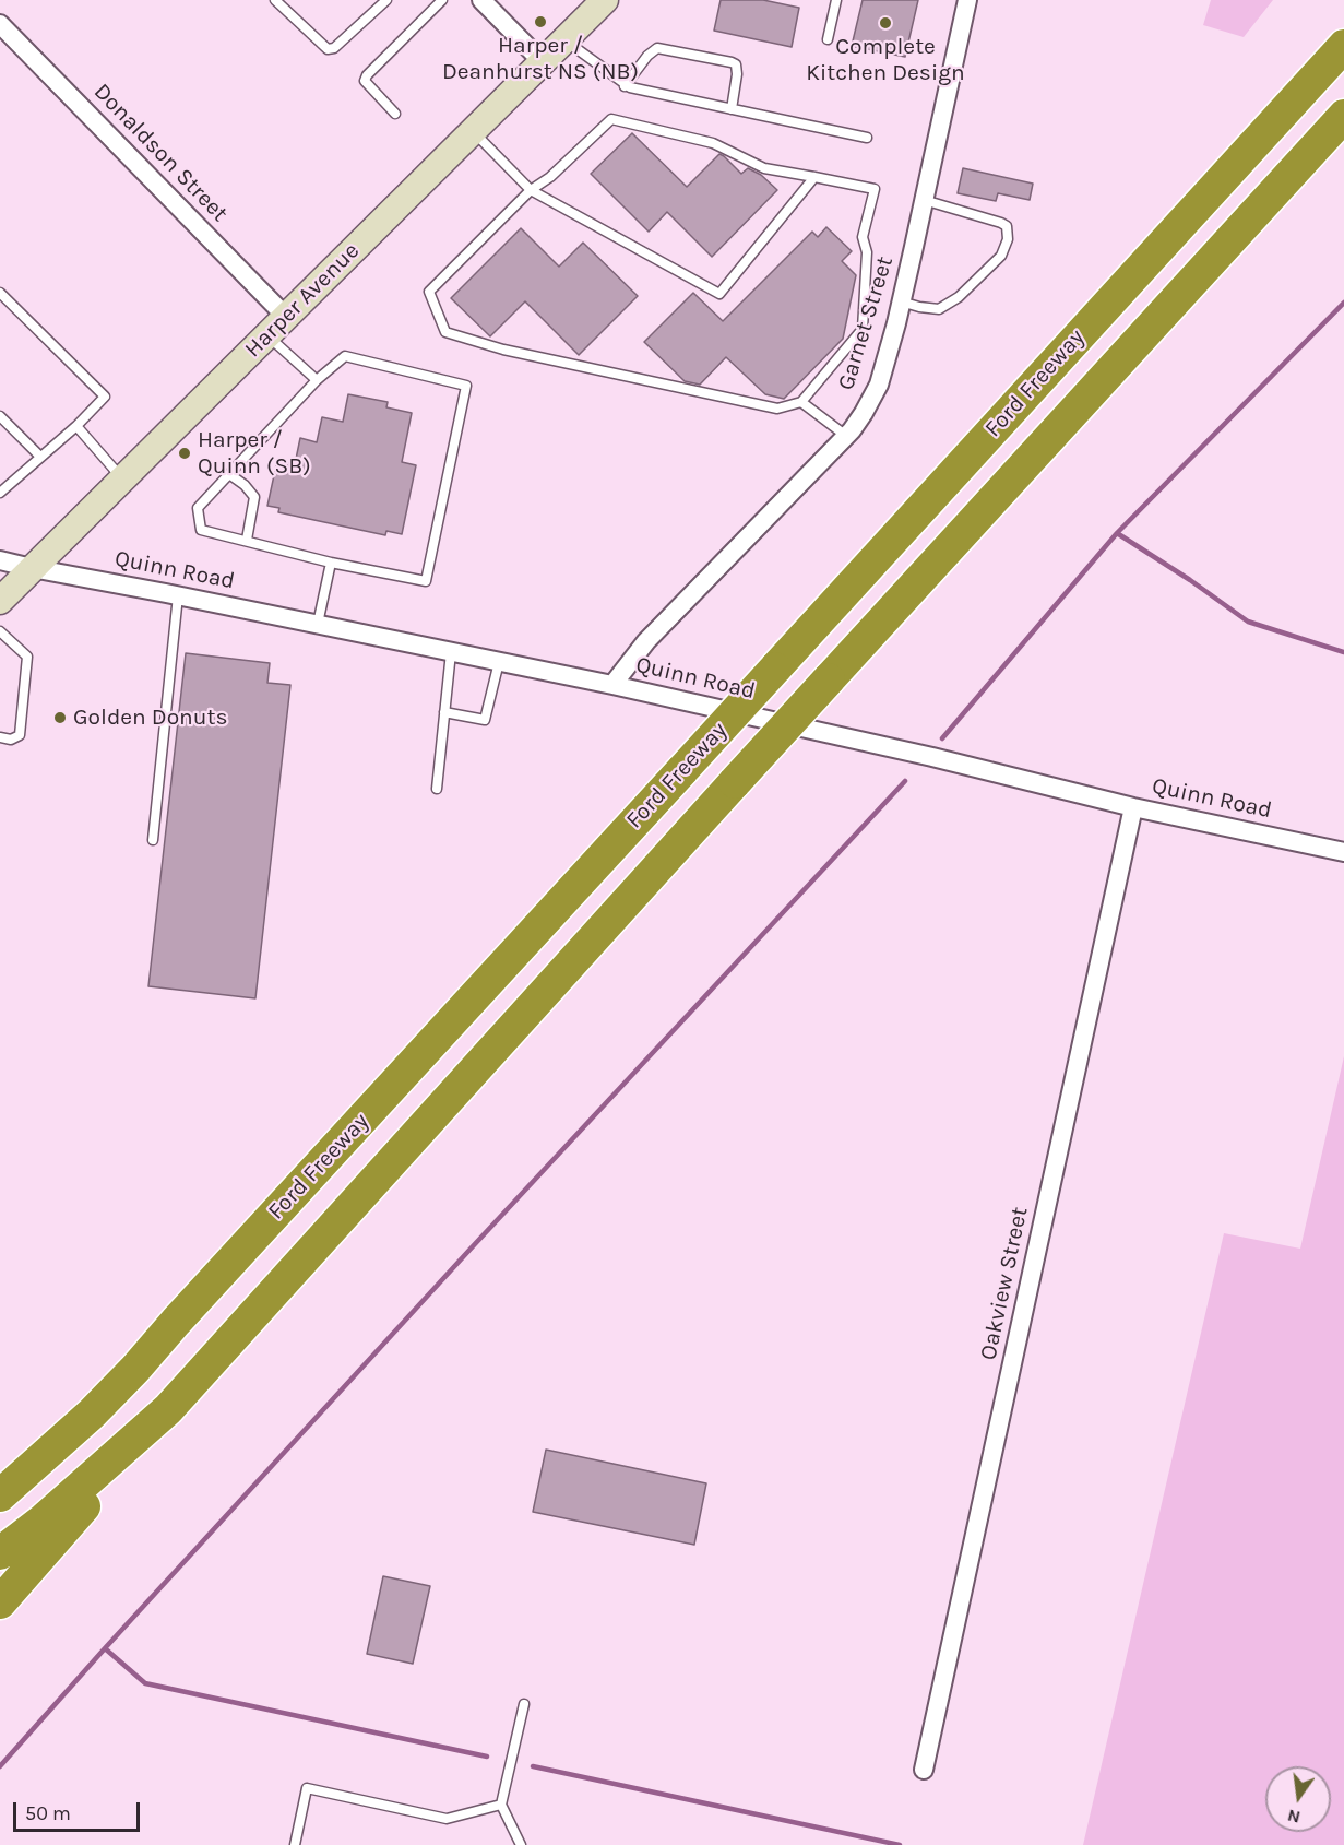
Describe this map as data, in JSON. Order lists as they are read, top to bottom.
{
  "streets": {
    "highway": ["Ford Freeway"],
    "main road": ["Harper Avenue"],
    "street": [
      "Donaldson Street",
      "Garnet Street",
      "Quinn Road",
      "Oakview Street"
    ]
  },
  "crossings": [
    ["Donaldson Street", "Harper Avenue"],
    ["Harper Avenue", "Quinn Road"],
    ["Garnet Street", "Quinn Road"],
    ["Quinn Road", "Oakview Street"]
  ],
  "places": [
    "Harper / Deanhurst NS (NB)",
    "Complete Kitchen Design",
    "Harper / Quinn (SB)",
    "Golden Donuts"
  ],
  "scale_bar": "50 m",
  "north": "bottom"
}
